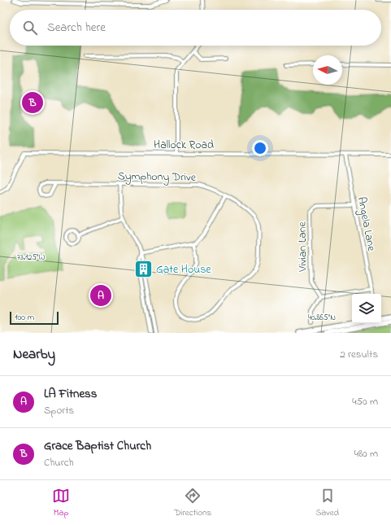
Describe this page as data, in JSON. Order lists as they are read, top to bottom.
{
  "streets": {
    "street": [
      "Hallock Road",
      "Symphony Drive",
      "Angela Lane",
      "Vivian Lane"
    ]
  },
  "crossings": [
    ["Hallock Road", "Angela Lane"],
    ["Angela Lane", "Vivian Lane"]
  ],
  "places": {
    "building": ["Gate House"]
  },
  "scale_bar": "100 m",
  "north": "left",
  "page": {
    "search": "Search here",
    "pins": ["B", "A"],
    "scale": "100 m",
    "heading": ["Nearby", "2 results"],
    "list": [
      {
        "mark": "A",
        "name": "LA Fitness",
        "note": "Sports",
        "value": "450 m"
      },
      {
        "mark": "B",
        "name": "Grace Baptist Church",
        "note": "Church",
        "value": "480 m"
      }
    ],
    "nav": ["Map", "Directions", "Saved"]
  },
  "coordinates": ["73.125°W", "40.865°N"]
}
